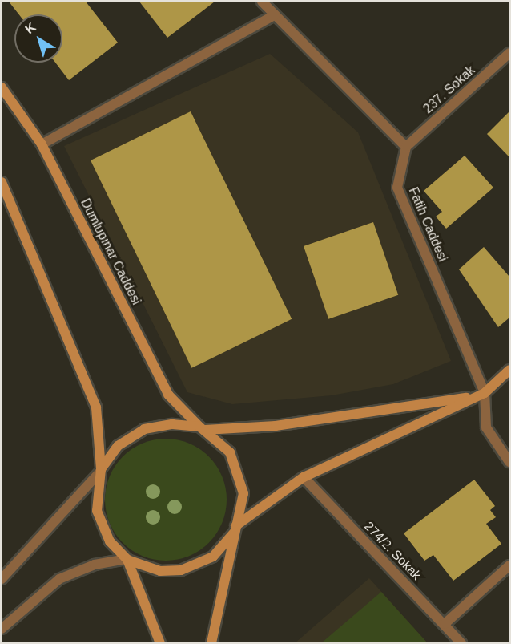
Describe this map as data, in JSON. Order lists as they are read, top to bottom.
{
  "streets": {
    "main road": ["Dumlupınar Caddesi"],
    "street": ["237. Sokak", "Fatih Caddesi", "274/2. Sokak"]
  },
  "crossings": [
    ["237. Sokak", "Fatih Caddesi"]
  ],
  "north": "top left"
}
